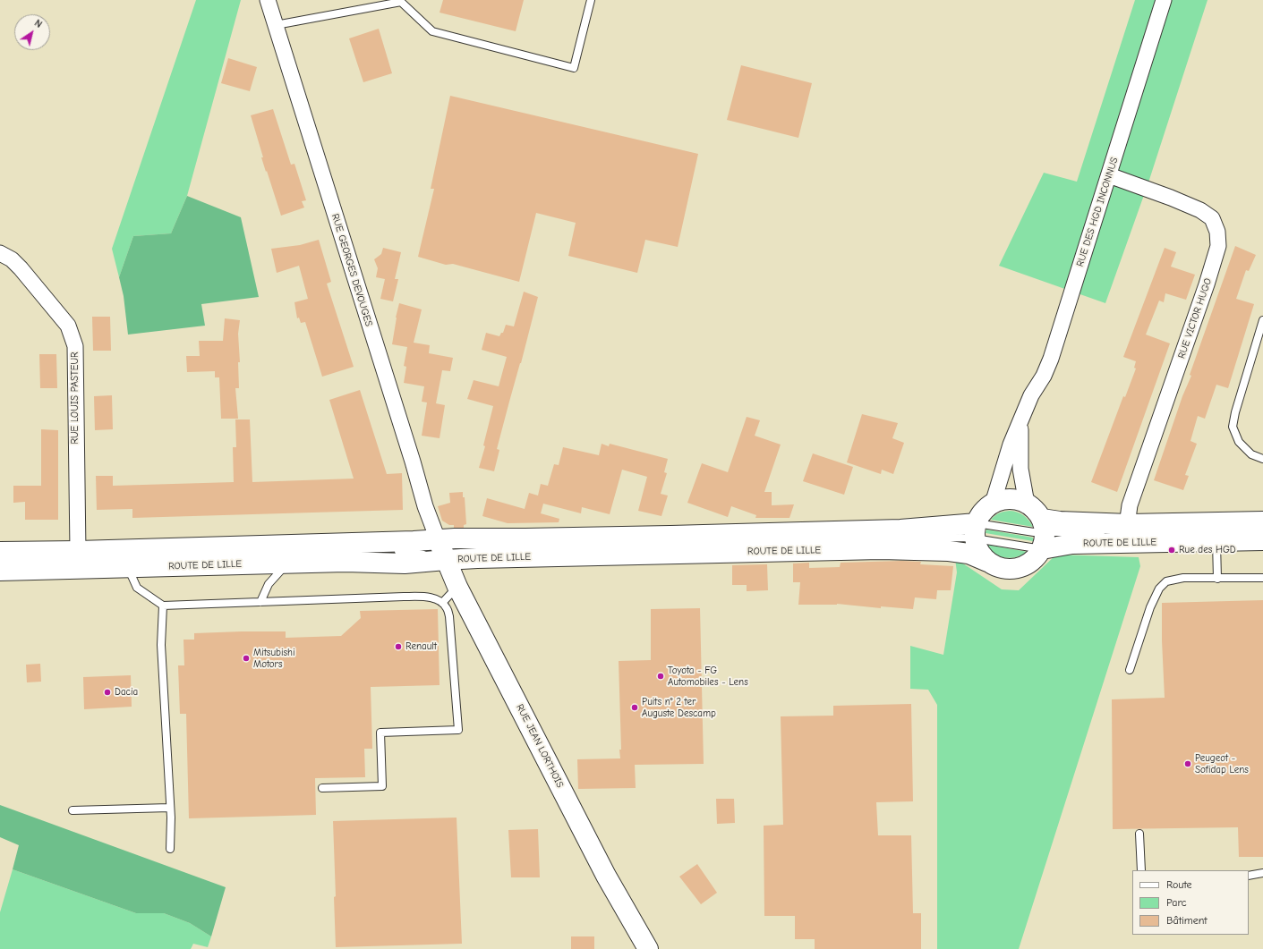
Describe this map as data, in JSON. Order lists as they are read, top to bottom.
{
  "streets": {
    "main road": ["ROUTE DE LILLE", "RUE JEAN LORTHOIS"],
    "street": [
      "RUE DES HGD INCONNUS",
      "RUE GEORGES DEVOUGES",
      "RUE VICTOR HUGO",
      "RUE LOUIS PASTEUR"
    ]
  },
  "crossings": [
    ["RUE DES HGD INCONNUS", "RUE VICTOR HUGO"],
    ["RUE DES HGD INCONNUS", "ROUTE DE LILLE"],
    ["RUE GEORGES DEVOUGES", "ROUTE DE LILLE"],
    ["RUE GEORGES DEVOUGES", "RUE JEAN LORTHOIS"],
    ["RUE VICTOR HUGO", "ROUTE DE LILLE"],
    ["RUE LOUIS PASTEUR", "ROUTE DE LILLE"],
    ["ROUTE DE LILLE", "RUE JEAN LORTHOIS"]
  ],
  "places": [
    "Rue des HGD",
    "Renault",
    "Mitsubishi Motors",
    "Toyota - FG Automobiles - Lens",
    "Dacia",
    "Puits n° 2 ter Auguste Descamp",
    "Peugeot - Sofidap Lens"
  ],
  "legend": ["Route", "Parc", "Bâtiment"],
  "north": "top right"
}
